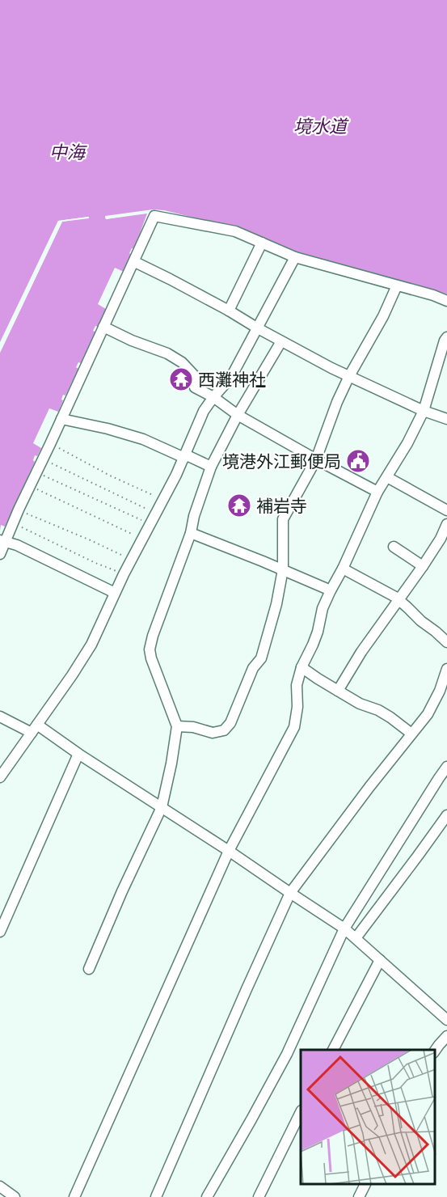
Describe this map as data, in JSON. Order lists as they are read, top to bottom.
{
  "water": ["境水道", "中海"],
  "places": {
    "temple": ["西灘神社", "補岩寺"],
    "public building": ["境港外江郵便局"]
  }
}
